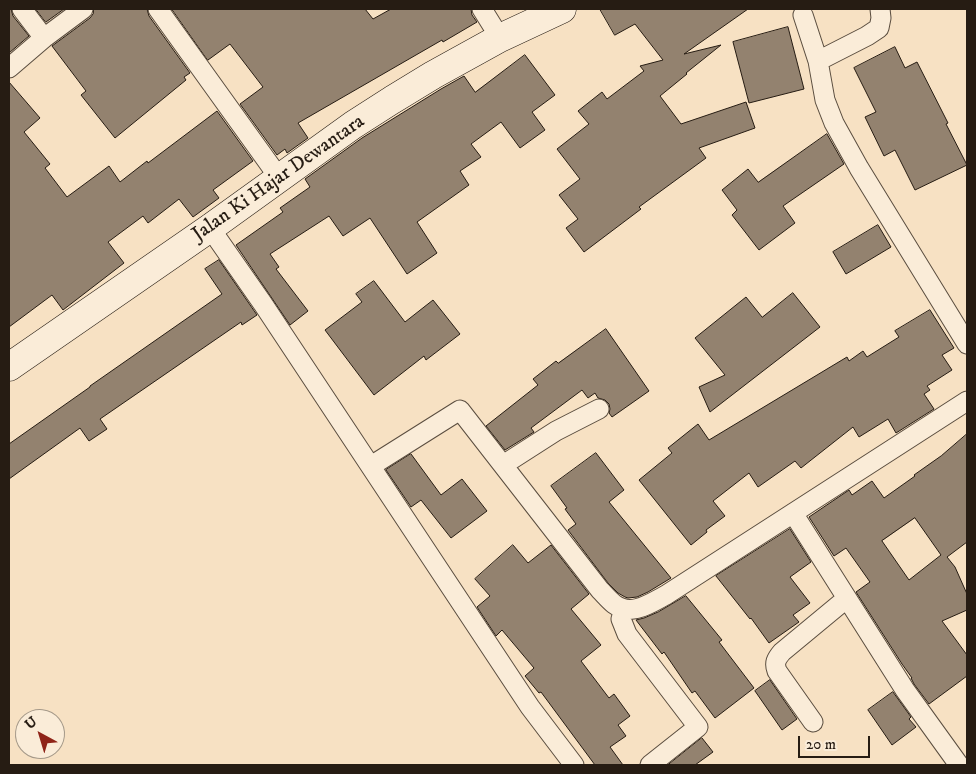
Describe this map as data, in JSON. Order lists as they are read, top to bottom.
{
  "streets": {
    "street": ["Jalan Ki Hajar Dewantara"]
  },
  "scale_bar": "20 m",
  "north": "top left"
}
